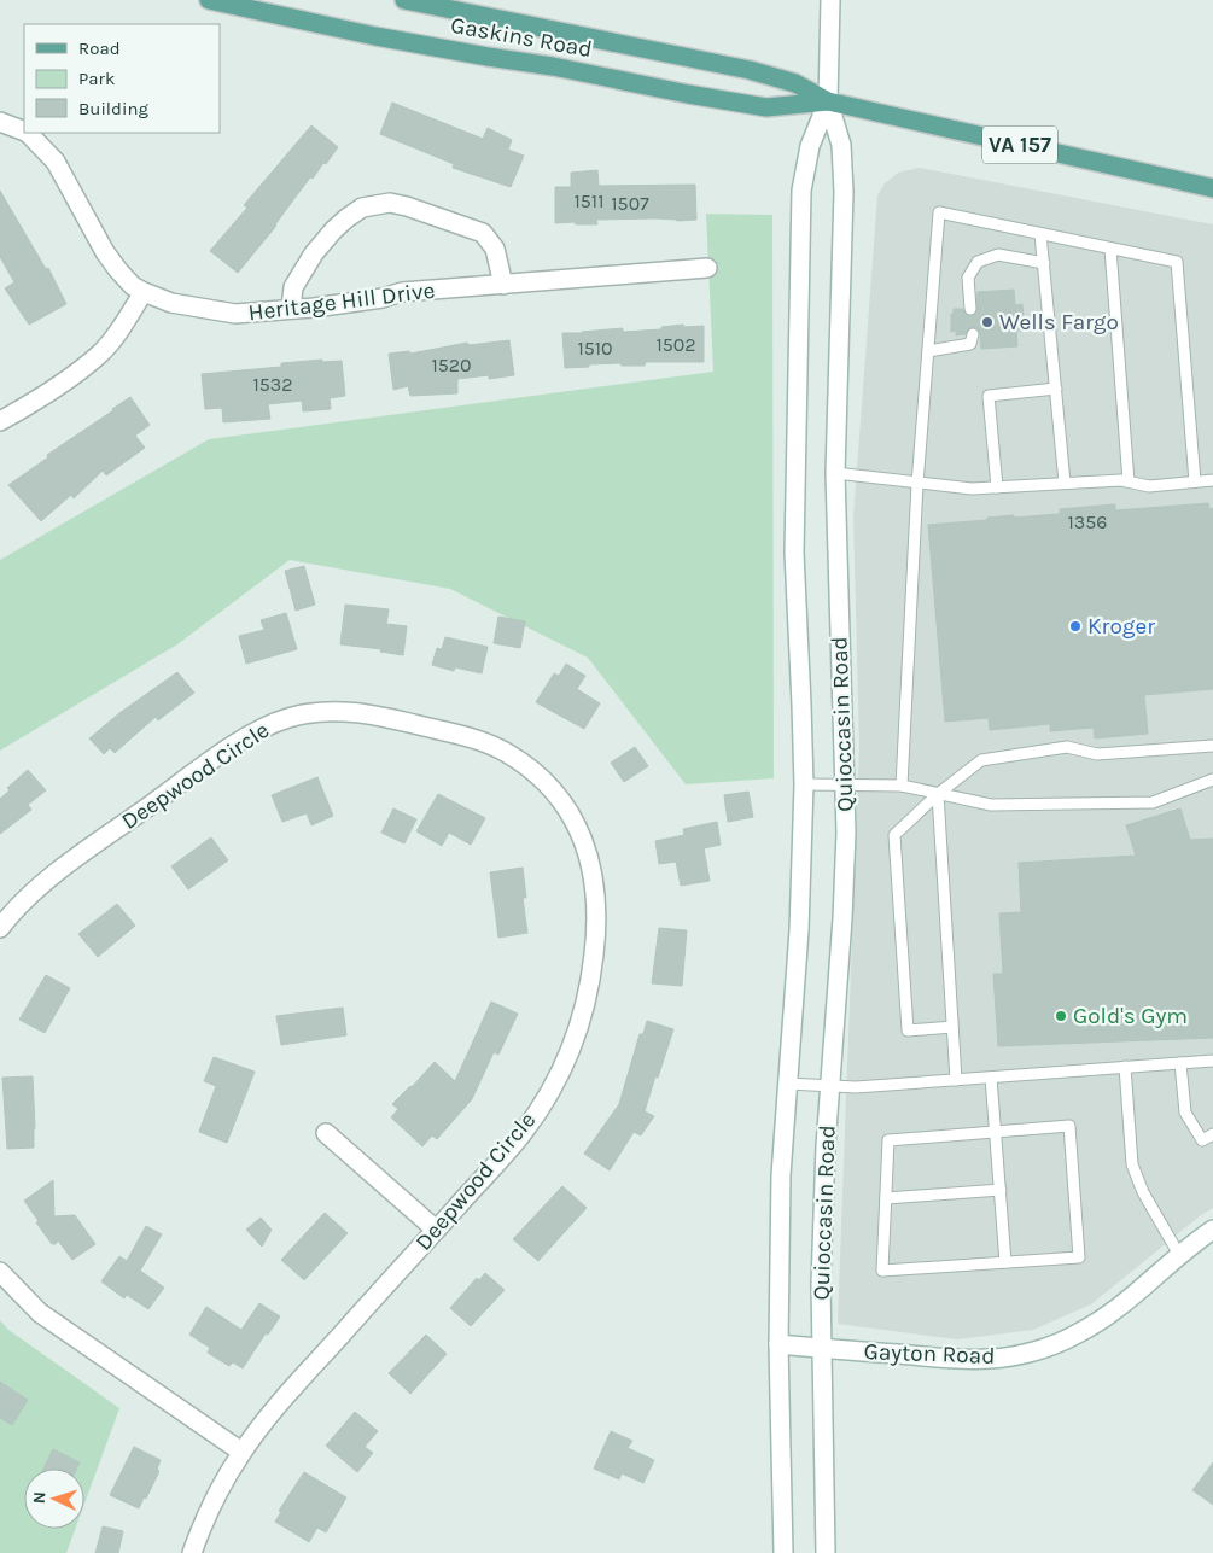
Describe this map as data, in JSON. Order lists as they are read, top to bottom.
{
  "streets": {
    "main road": ["Gaskins Road", "VA 157"],
    "street": [
      "Heritage Hill Drive",
      "Quioccasin Road",
      "Deepwood Circle",
      "Gayton Road"
    ]
  },
  "crossings": [
    ["Gaskins Road", "Quioccasin Road"],
    ["Quioccasin Road", "Gayton Road"]
  ],
  "places": ["Wells Fargo", "Kroger", "Gold's Gym"],
  "house_numbers": [
    "1511",
    "1507",
    "1502",
    "1510",
    "1520",
    "1532",
    "1356"
  ],
  "legend": ["Road", "Park", "Building"],
  "north": "left"
}
